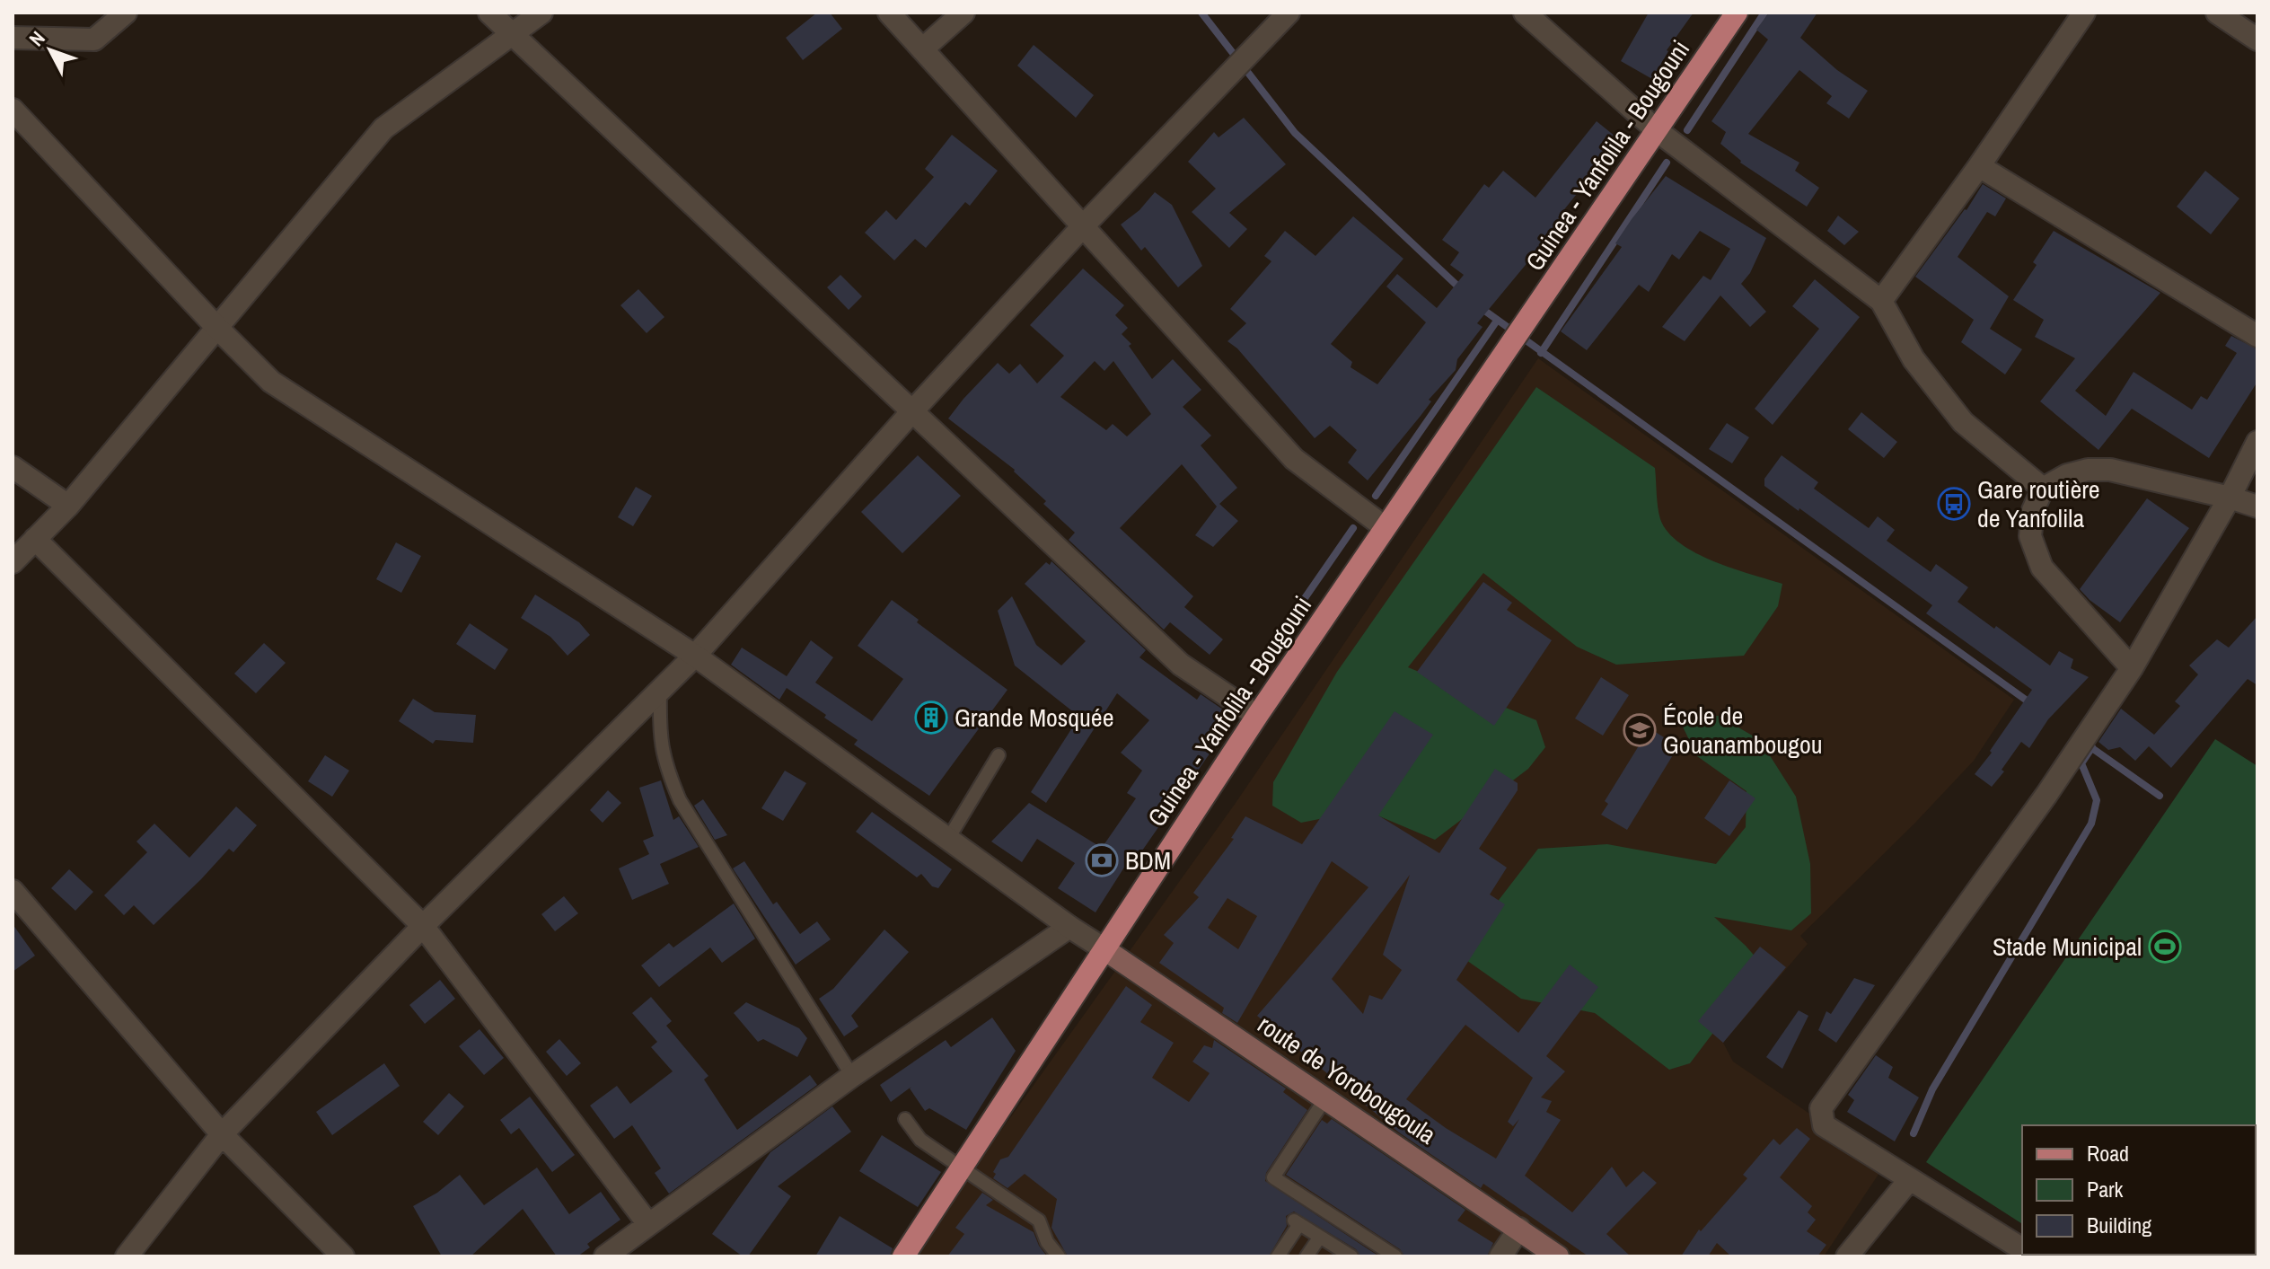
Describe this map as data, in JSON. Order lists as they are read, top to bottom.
{
  "streets": {
    "main road": ["Guinea - Yanfolila - Bougouni", "route de Yorobougoula"]
  },
  "crossings": [
    ["Guinea - Yanfolila - Bougouni", "route de Yorobougoula"]
  ],
  "places": {
    "bus stop": ["Gare routière de Yanfolila"],
    "building": ["Grande Mosquée"],
    "school or university": ["École de Gouanambougou"],
    "bank": ["BDM"],
    "sports": ["Stade Municipal"]
  },
  "legend": ["Road", "Park", "Building"],
  "north": "top left"
}
